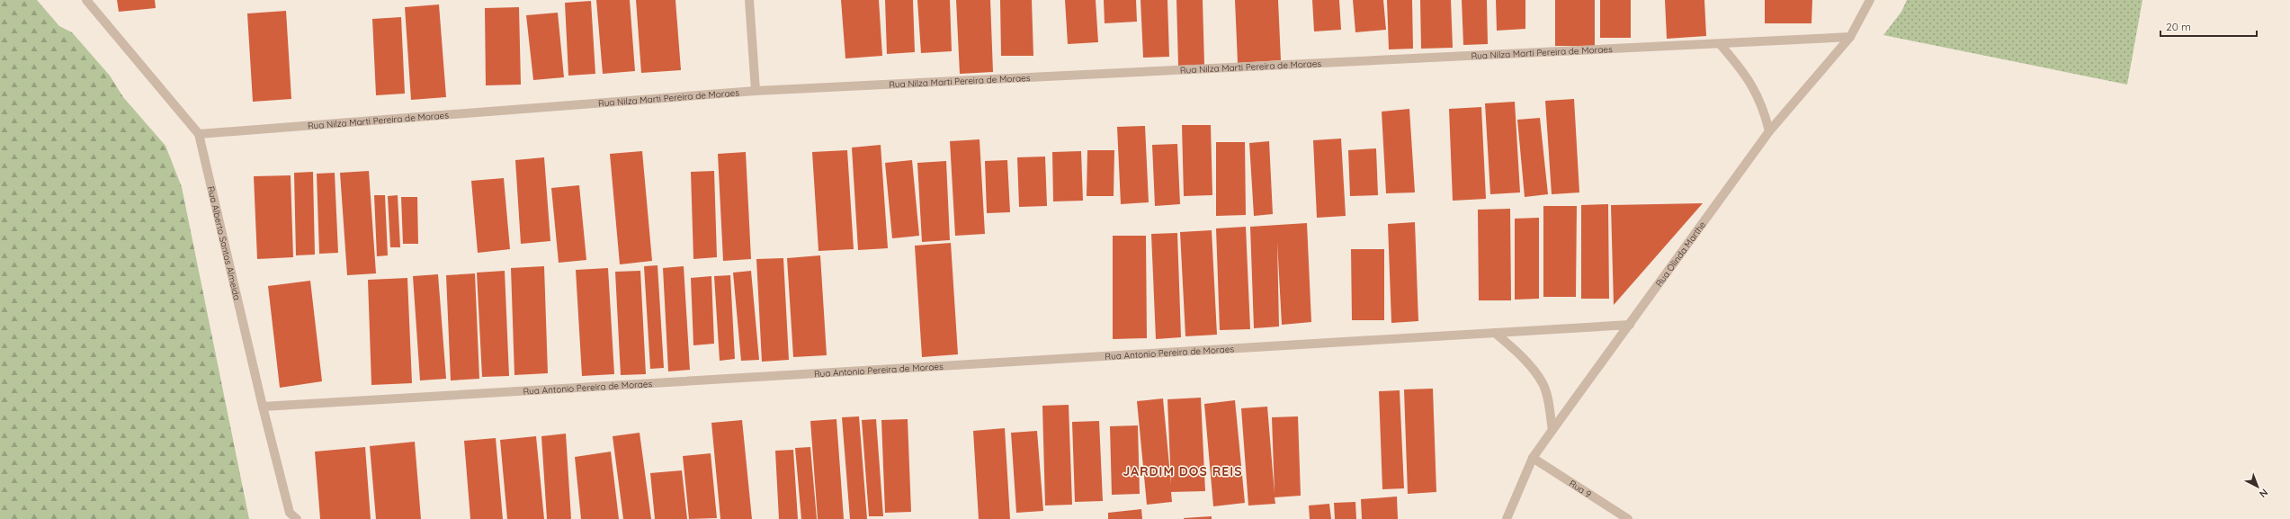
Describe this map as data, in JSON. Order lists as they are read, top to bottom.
{
  "streets": {
    "street": [
      "Rua Nilza Marti Pereira de Moraes",
      "Rua Alberto Santos Almeida",
      "Rua Olinda Marthe",
      "Rua Antonio Pereira de Moraes",
      "Rua 9"
    ]
  },
  "crossings": [
    ["Rua Nilza Marti Pereira de Moraes", "Rua Alberto Santos Almeida"],
    ["Rua Nilza Marti Pereira de Moraes", "Rua Olinda Marthe"],
    ["Rua Alberto Santos Almeida", "Rua Antonio Pereira de Moraes"],
    ["Rua Olinda Marthe", "Rua Antonio Pereira de Moraes"],
    ["Rua Olinda Marthe", "Rua 9"]
  ],
  "districts": ["JARDIM DOS REIS"],
  "scale_bar": "20 m",
  "north": "bottom right"
}
